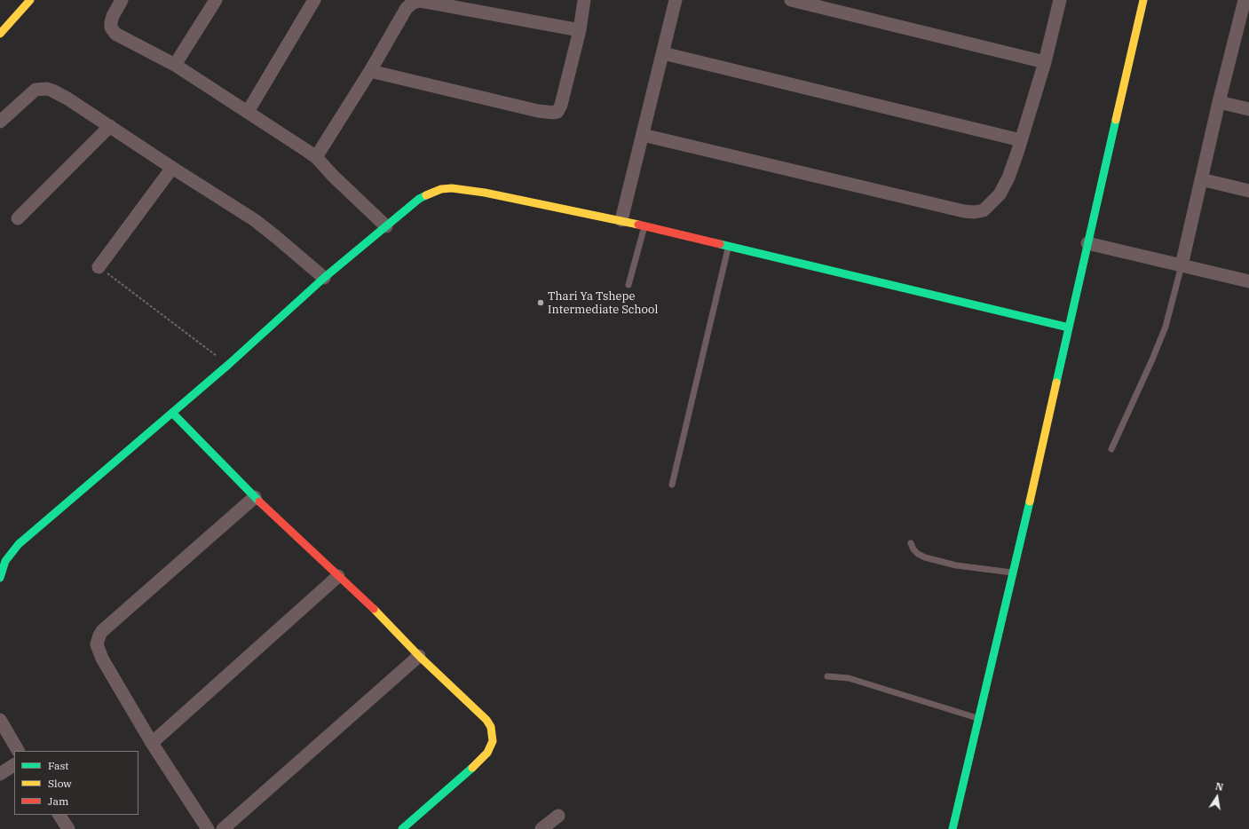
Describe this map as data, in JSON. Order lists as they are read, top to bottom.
{
  "places": ["Thari Ya Tshepe Intermediate School"],
  "legend": ["Fast", "Slow", "Jam"],
  "north": "top"
}
